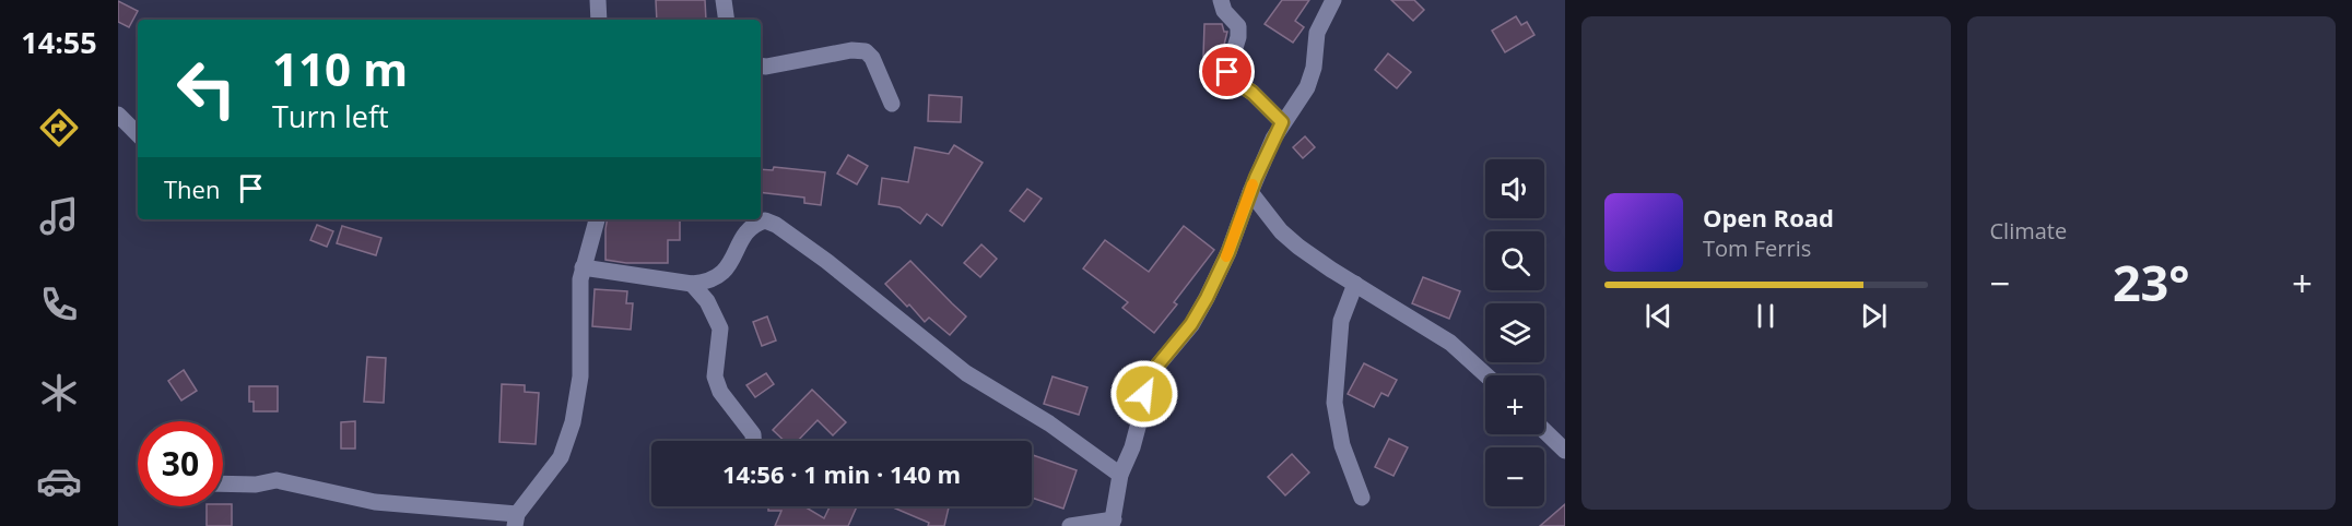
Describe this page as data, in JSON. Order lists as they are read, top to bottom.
{
  "page": {
    "tabs": "14:55",
    "tile": "Climate",
    "turn": ["110 m", "Turn left"],
    "then": "Then",
    "map_buttons": ["+", "−"],
    "song": ["Open Road", "Tom Ferris"],
    "heat": ["−", "23°", "+"],
    "limit": "30",
    "trip": "14:56 · 1 min · 140 m"
  }
}
